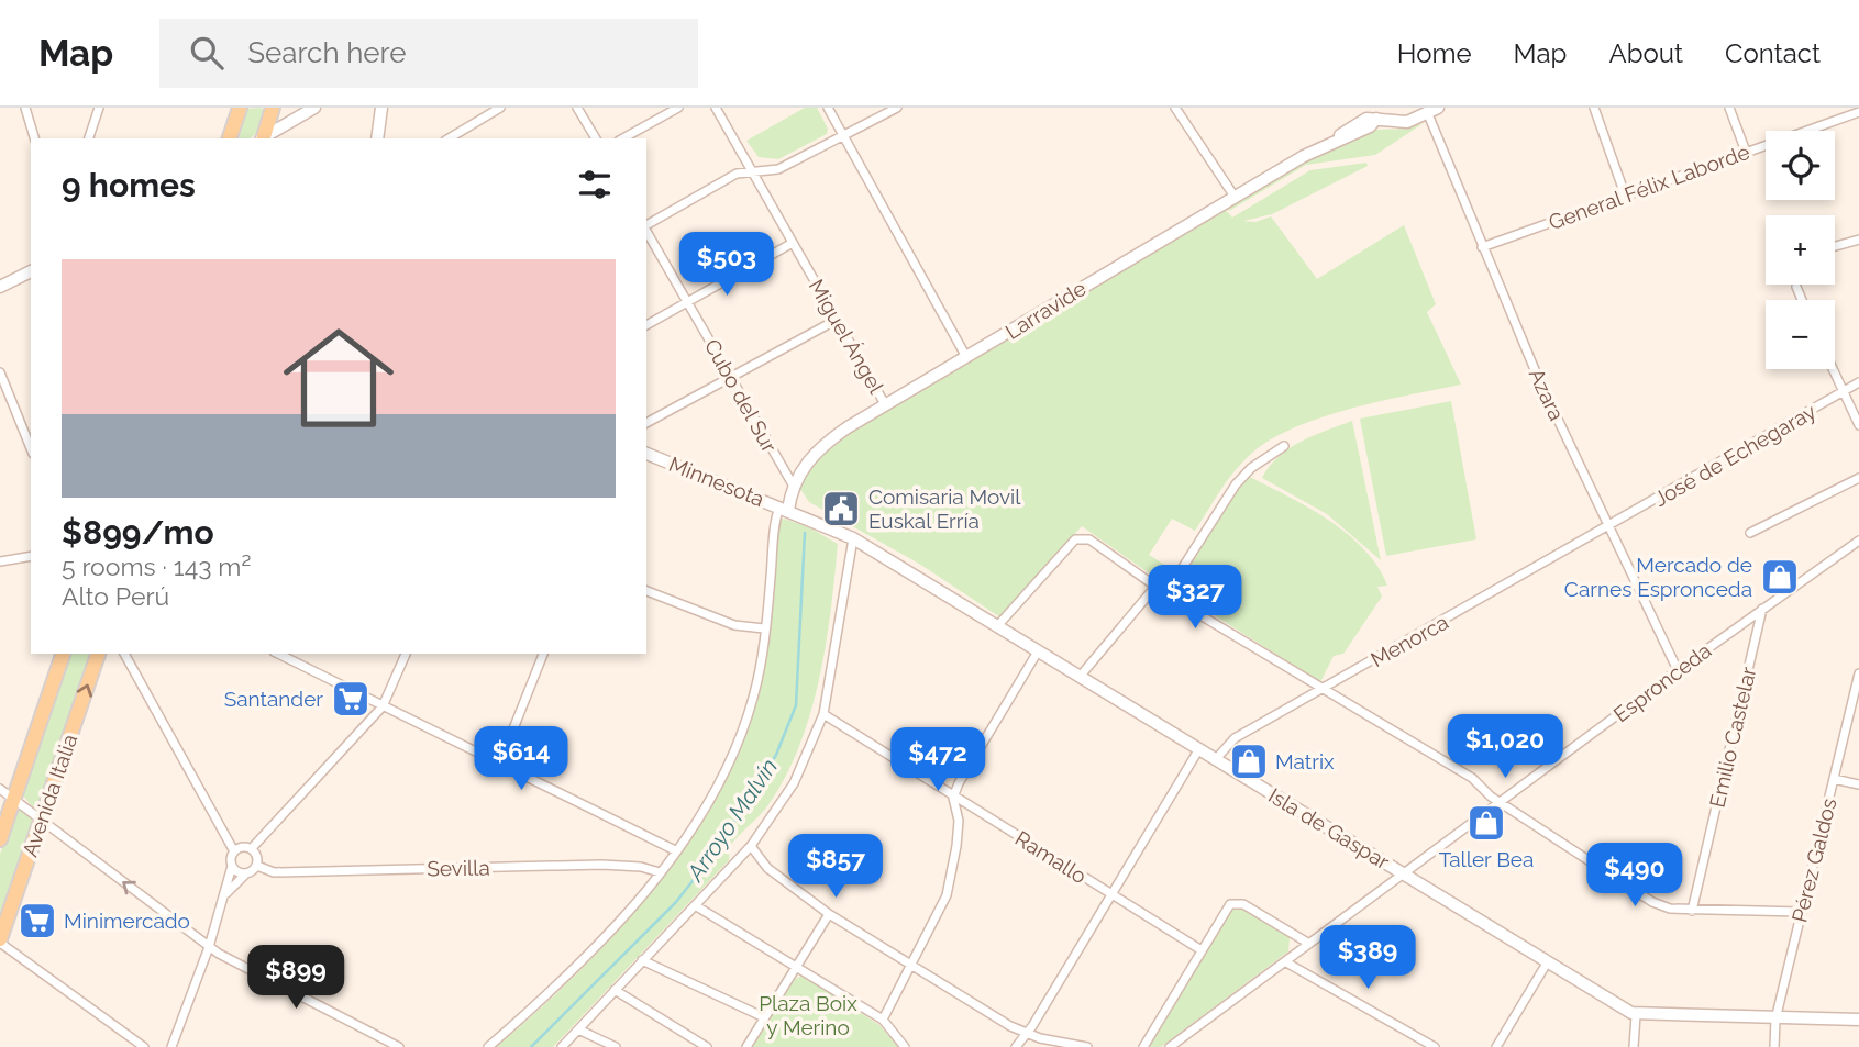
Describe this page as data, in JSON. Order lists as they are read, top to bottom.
{
  "streets": {
    "main road": ["Avenida Italia"],
    "street": [
      "General Félix Laborde",
      "Larravide",
      "Miguel Ángel",
      "Azara",
      "Cubo del Sur",
      "José de Echegaray",
      "Minnesota",
      "Menorca",
      "Espronceda",
      "Emilio Castelar",
      "Isla de Gaspar",
      "Ramallo",
      "Pérez Galdos",
      "Sevilla"
    ]
  },
  "crossings": [
    ["General Félix Laborde", "Azara"],
    ["Larravide", "Miguel Ángel"],
    ["Larravide", "Azara"],
    ["Larravide", "Cubo del Sur"],
    ["Larravide", "Minnesota"],
    ["Larravide", "Isla de Gaspar"],
    ["Azara", "José de Echegaray"],
    ["Azara", "Menorca"],
    ["Azara", "Espronceda"],
    ["José de Echegaray", "Menorca"],
    ["Minnesota", "Isla de Gaspar"],
    ["Menorca", "Isla de Gaspar"],
    ["Espronceda", "Emilio Castelar"],
    ["Espronceda", "Isla de Gaspar"],
    ["Isla de Gaspar", "Pérez Galdos"]
  ],
  "water": ["Arroyo Malvín"],
  "parks": ["Plaza Boix y Merino"],
  "places": {
    "public building": ["Comisaria Movil Euskal Erría"],
    "shop": ["Mercado de Carnes Espronceda", "Matrix", "Taller Bea"],
    "supermarket": ["Santander", "Minimercado"]
  },
  "page": {
    "header": "Map",
    "search": "Search here",
    "nav": [
      "Home",
      "Map",
      "About",
      "Contact"
    ],
    "map_buttons": ["+", "−"],
    "heading": "9 homes",
    "list": [
      {
        "name": "$899/mo",
        "note": "5 rooms · 143 m² · Alto Perú"
      }
    ],
    "price": [
      "$503",
      "$327",
      "$1,020",
      "$614",
      "$472",
      "$857",
      "$490",
      "$389",
      "$899"
    ]
  }
}
